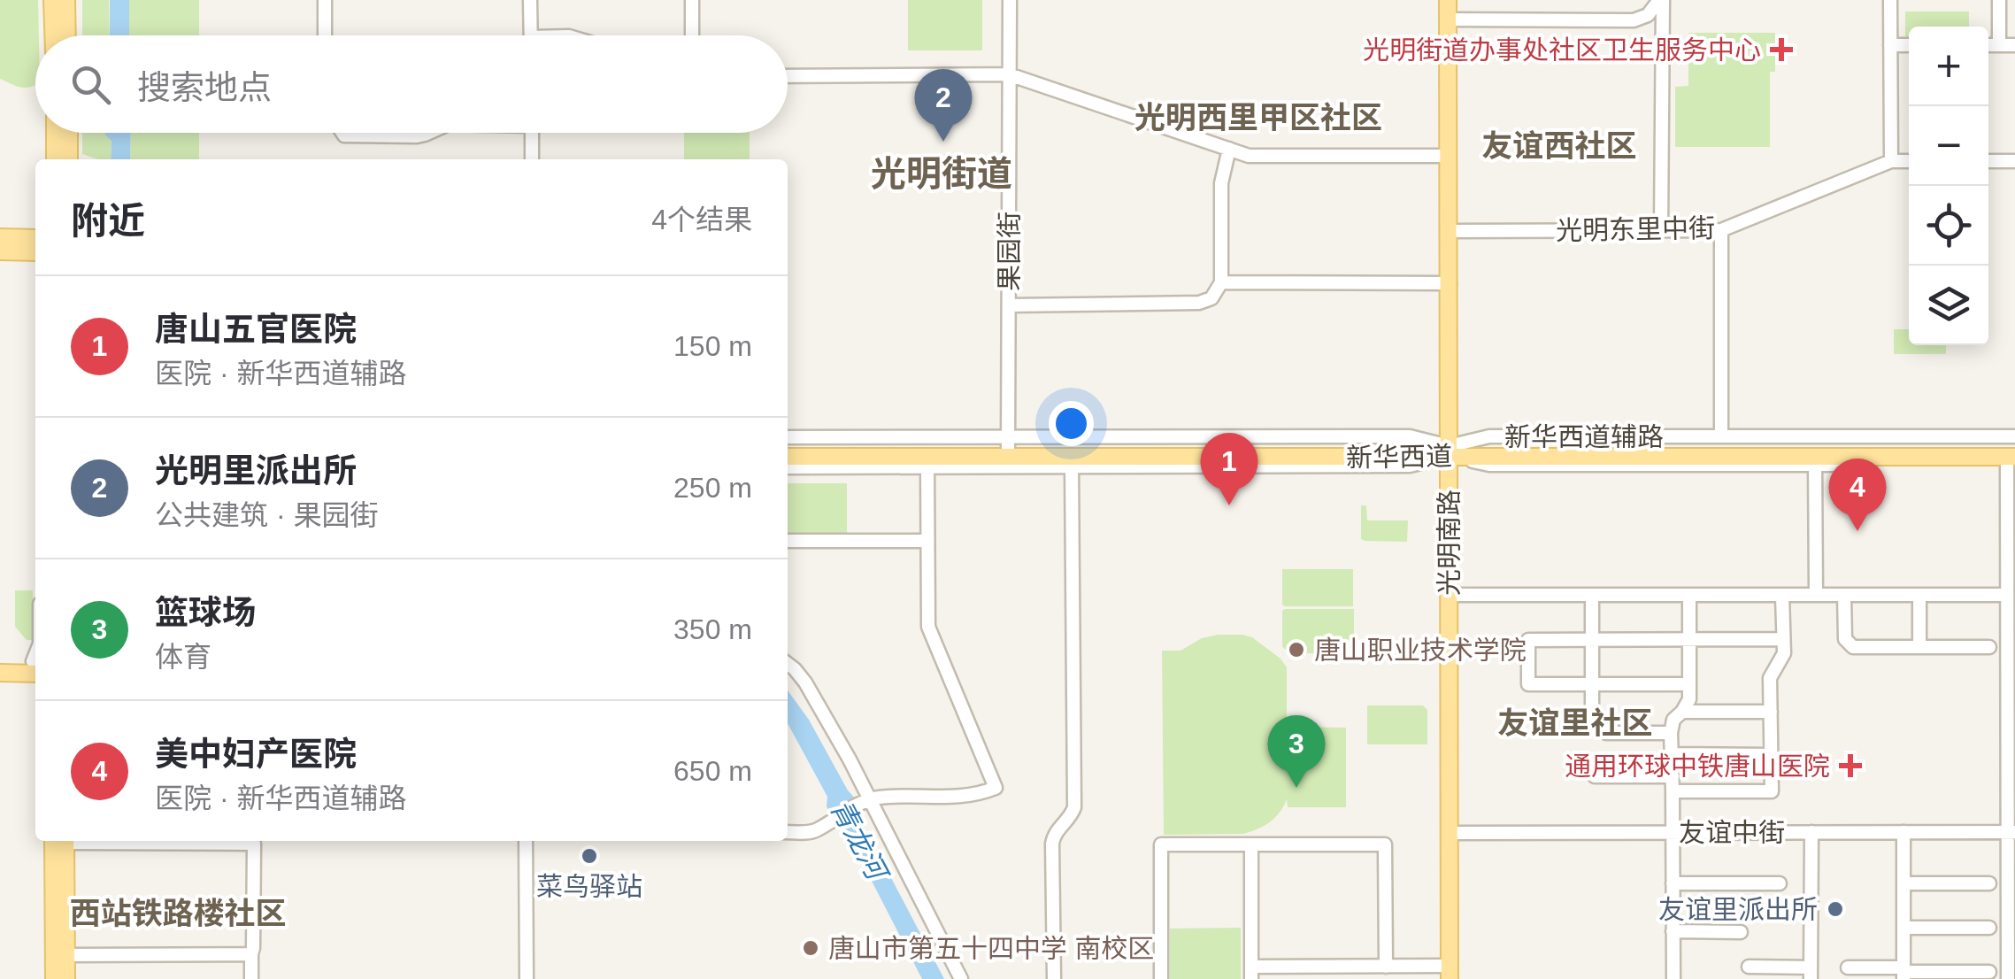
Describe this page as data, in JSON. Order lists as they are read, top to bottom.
{
  "streets": {
    "main road": ["新华西道", "光明南路"],
    "street": [
      "光明东里中街",
      "果园街",
      "新华西道辅路",
      "友谊中街"
    ]
  },
  "crossings": [
    ["光明东里中街", "光明南路"],
    ["果园街", "新华西道"],
    ["新华西道辅路", "新华西道"],
    ["新华西道辅路", "光明南路"],
    ["新华西道", "光明南路"],
    ["光明南路", "友谊中街"]
  ],
  "districts": [
    "光明西里甲区社区",
    "友谊西社区",
    "光明街道",
    "友谊里社区",
    "西站铁路楼社区"
  ],
  "water": ["青龙河"],
  "places": {
    "health": ["光明街道办事处社区卫生服务中心", "通用环球中铁唐山医院"],
    "other": [
      "唐山职业技术学院",
      "菜鸟驿站",
      "友谊里派出所",
      "唐山市第五十四中学 南校区"
    ]
  },
  "page": {
    "map_buttons": ["+", "−"],
    "search": "搜索地点",
    "pins": [
      "2",
      "1",
      "4",
      "3"
    ],
    "heading": ["附近", "4个结果"],
    "list": [
      {
        "mark": "1",
        "name": "唐山五官医院",
        "note": "医院 · 新华西道辅路",
        "value": "150 m"
      },
      {
        "mark": "2",
        "name": "光明里派出所",
        "note": "公共建筑 · 果园街",
        "value": "250 m"
      },
      {
        "mark": "3",
        "name": "篮球场",
        "note": "体育",
        "value": "350 m"
      },
      {
        "mark": "4",
        "name": "美中妇产医院",
        "note": "医院 · 新华西道辅路",
        "value": "650 m"
      }
    ]
  }
}
